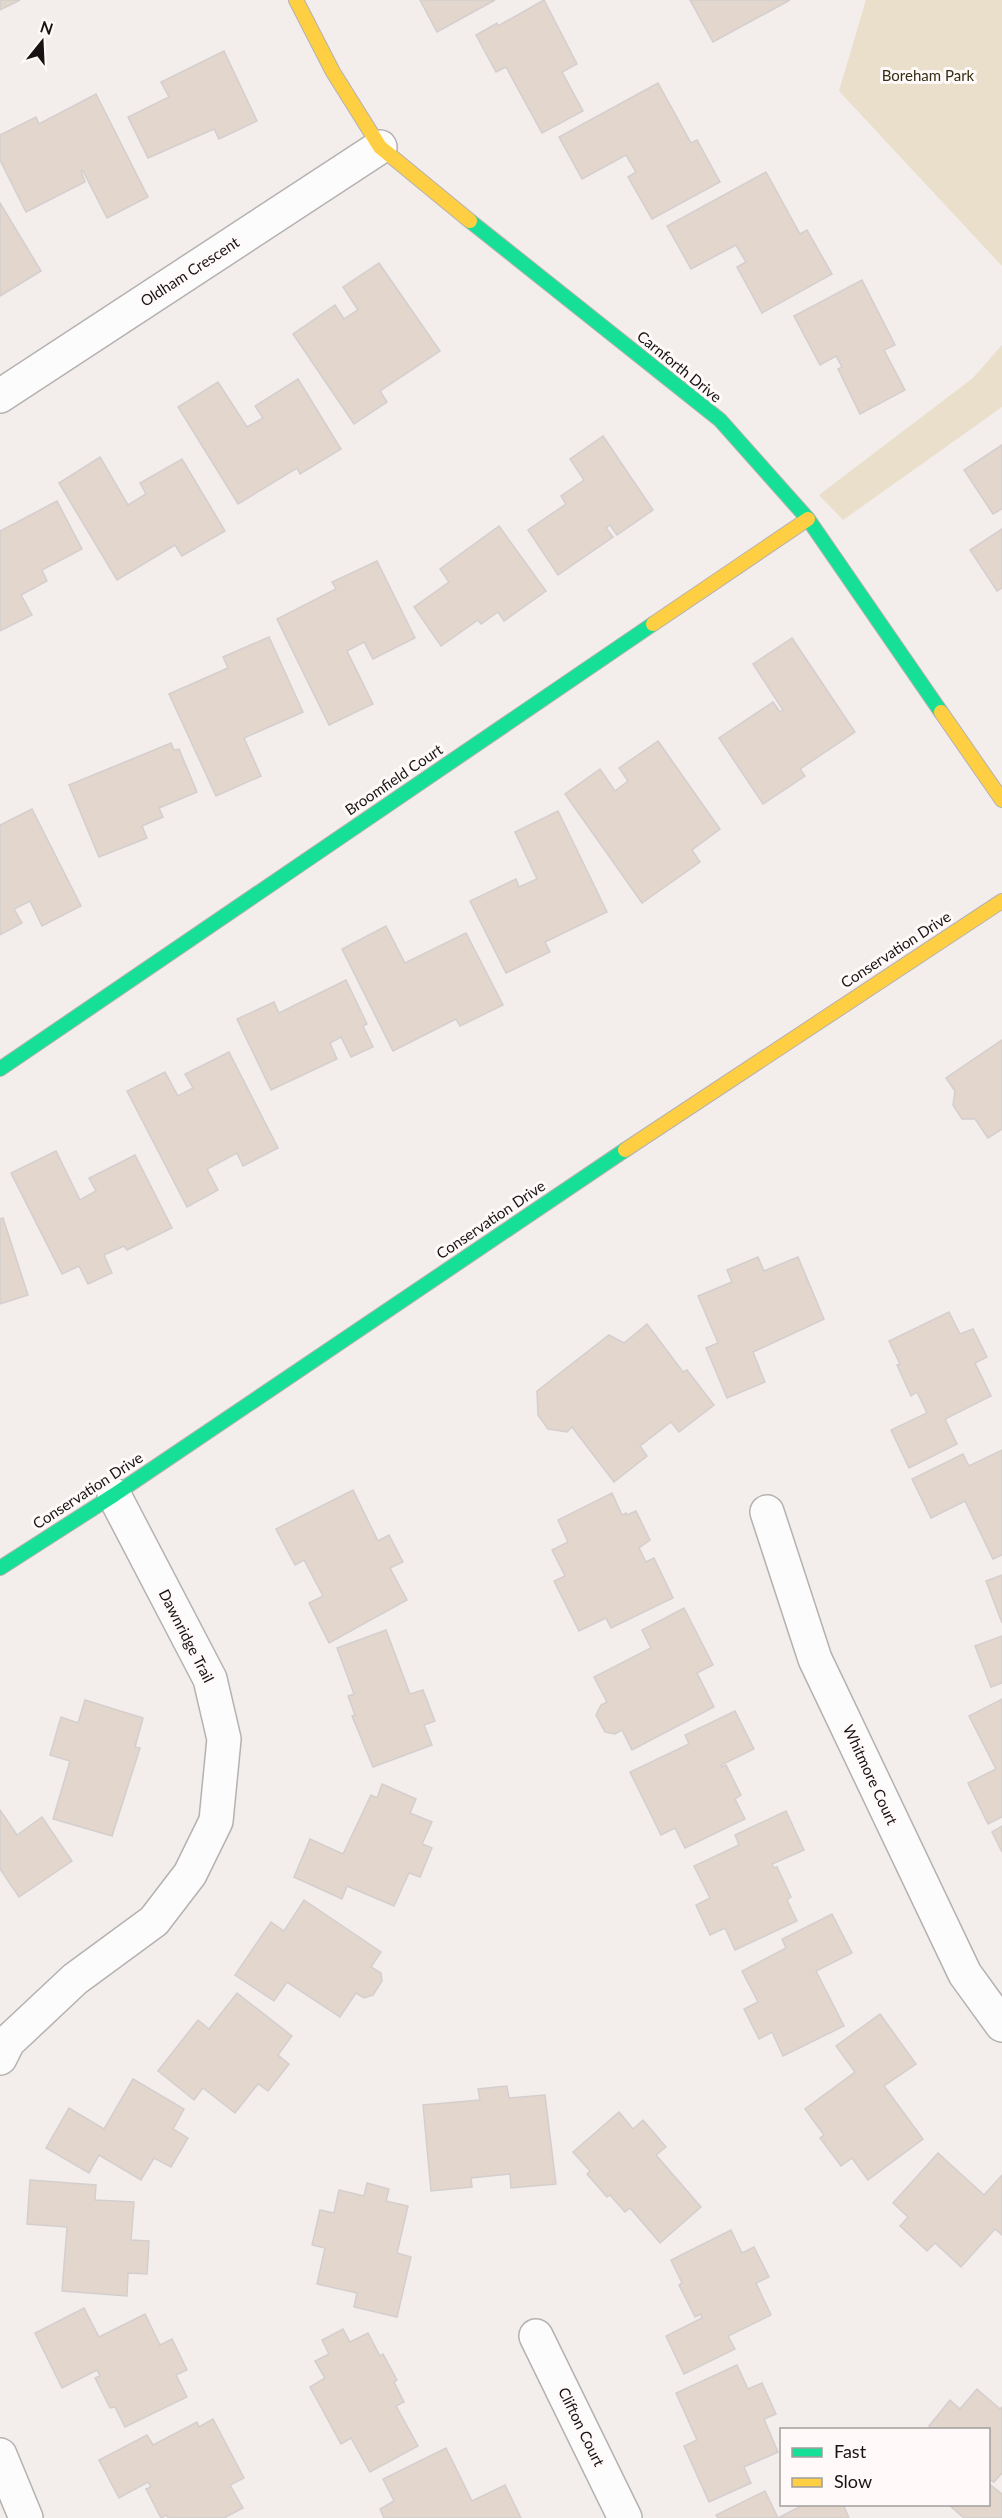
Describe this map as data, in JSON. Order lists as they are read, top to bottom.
{
  "streets": {
    "street": [
      "Oldham Crescent",
      "Carnforth Drive",
      "Broomfield Court",
      "Conservation Drive",
      "Dawnridge Trail",
      "Whitmore Court",
      "Clifton Court"
    ]
  },
  "crossings": [
    ["Oldham Crescent", "Carnforth Drive"],
    ["Carnforth Drive", "Broomfield Court"],
    ["Conservation Drive", "Dawnridge Trail"]
  ],
  "parks": ["Boreham Park"],
  "legend": ["Fast", "Slow"],
  "north": "top"
}
